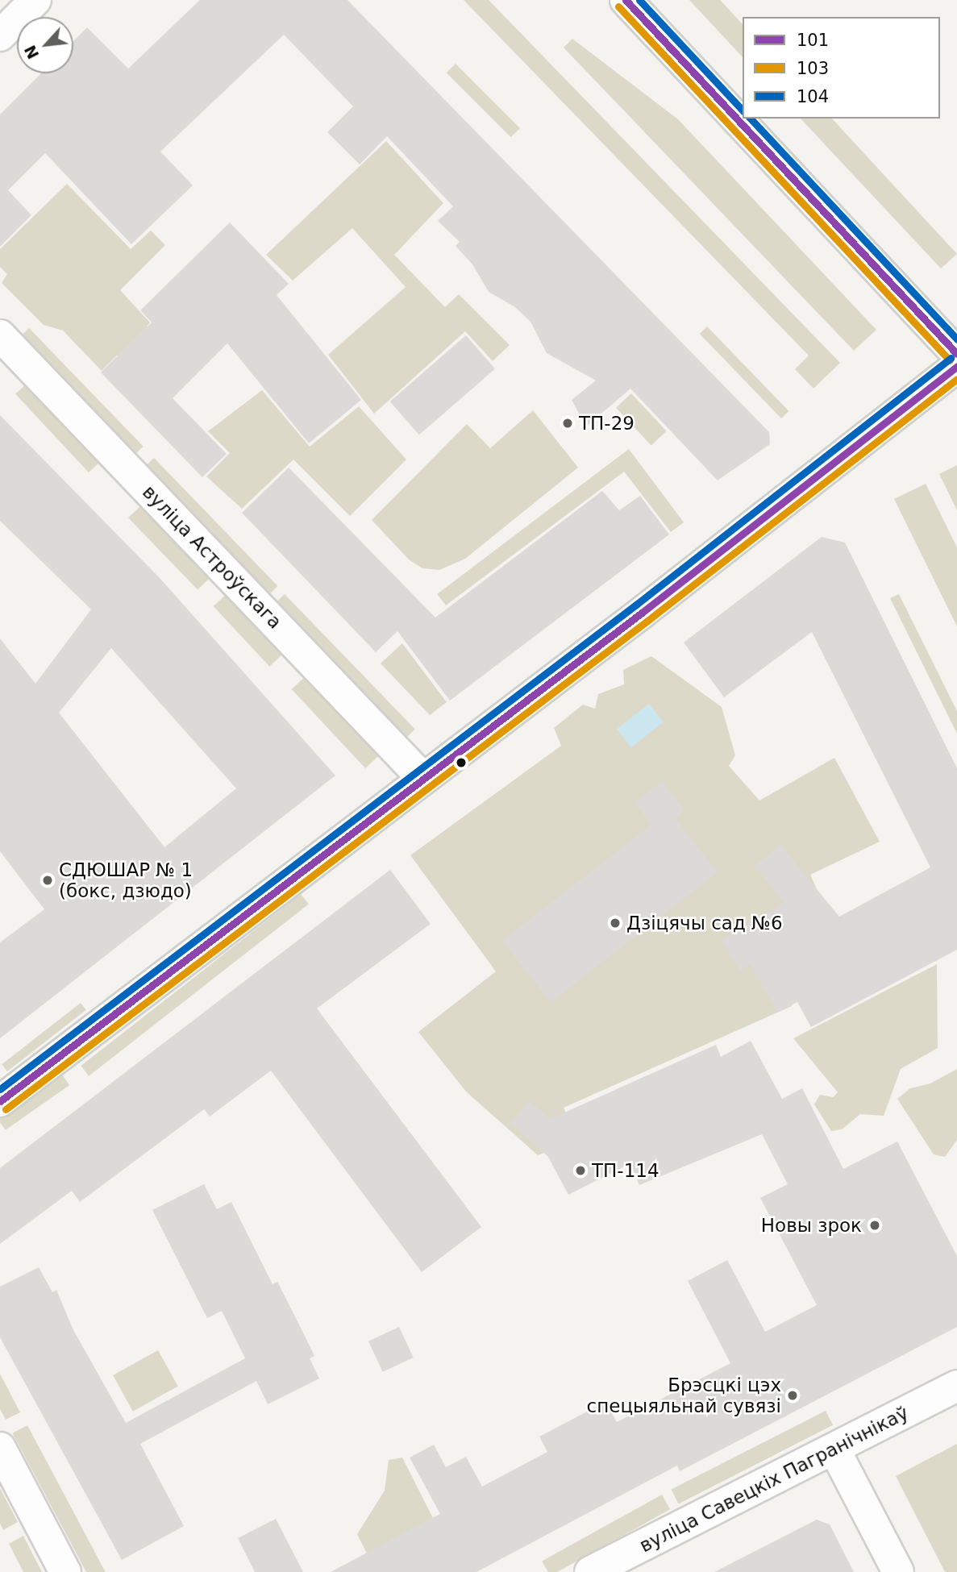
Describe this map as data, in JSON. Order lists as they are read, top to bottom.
{
  "streets": {
    "main road": ["вуліца Астроўскага", "вуліца Савецкіх Пагранічнікаў"]
  },
  "places": [
    "ТП-29",
    "СДЮШАР № 1 (бокс, дзюдо)",
    "Дзіцячы сад №6",
    "ТП-114",
    "Новы зрок",
    "Брэсцкі цэх спецыяльнай сувязі"
  ],
  "lines": ["transit line 101", "transit line 104", "transit line 103"],
  "legend": ["101", "103", "104"],
  "north": "bottom left"
}
